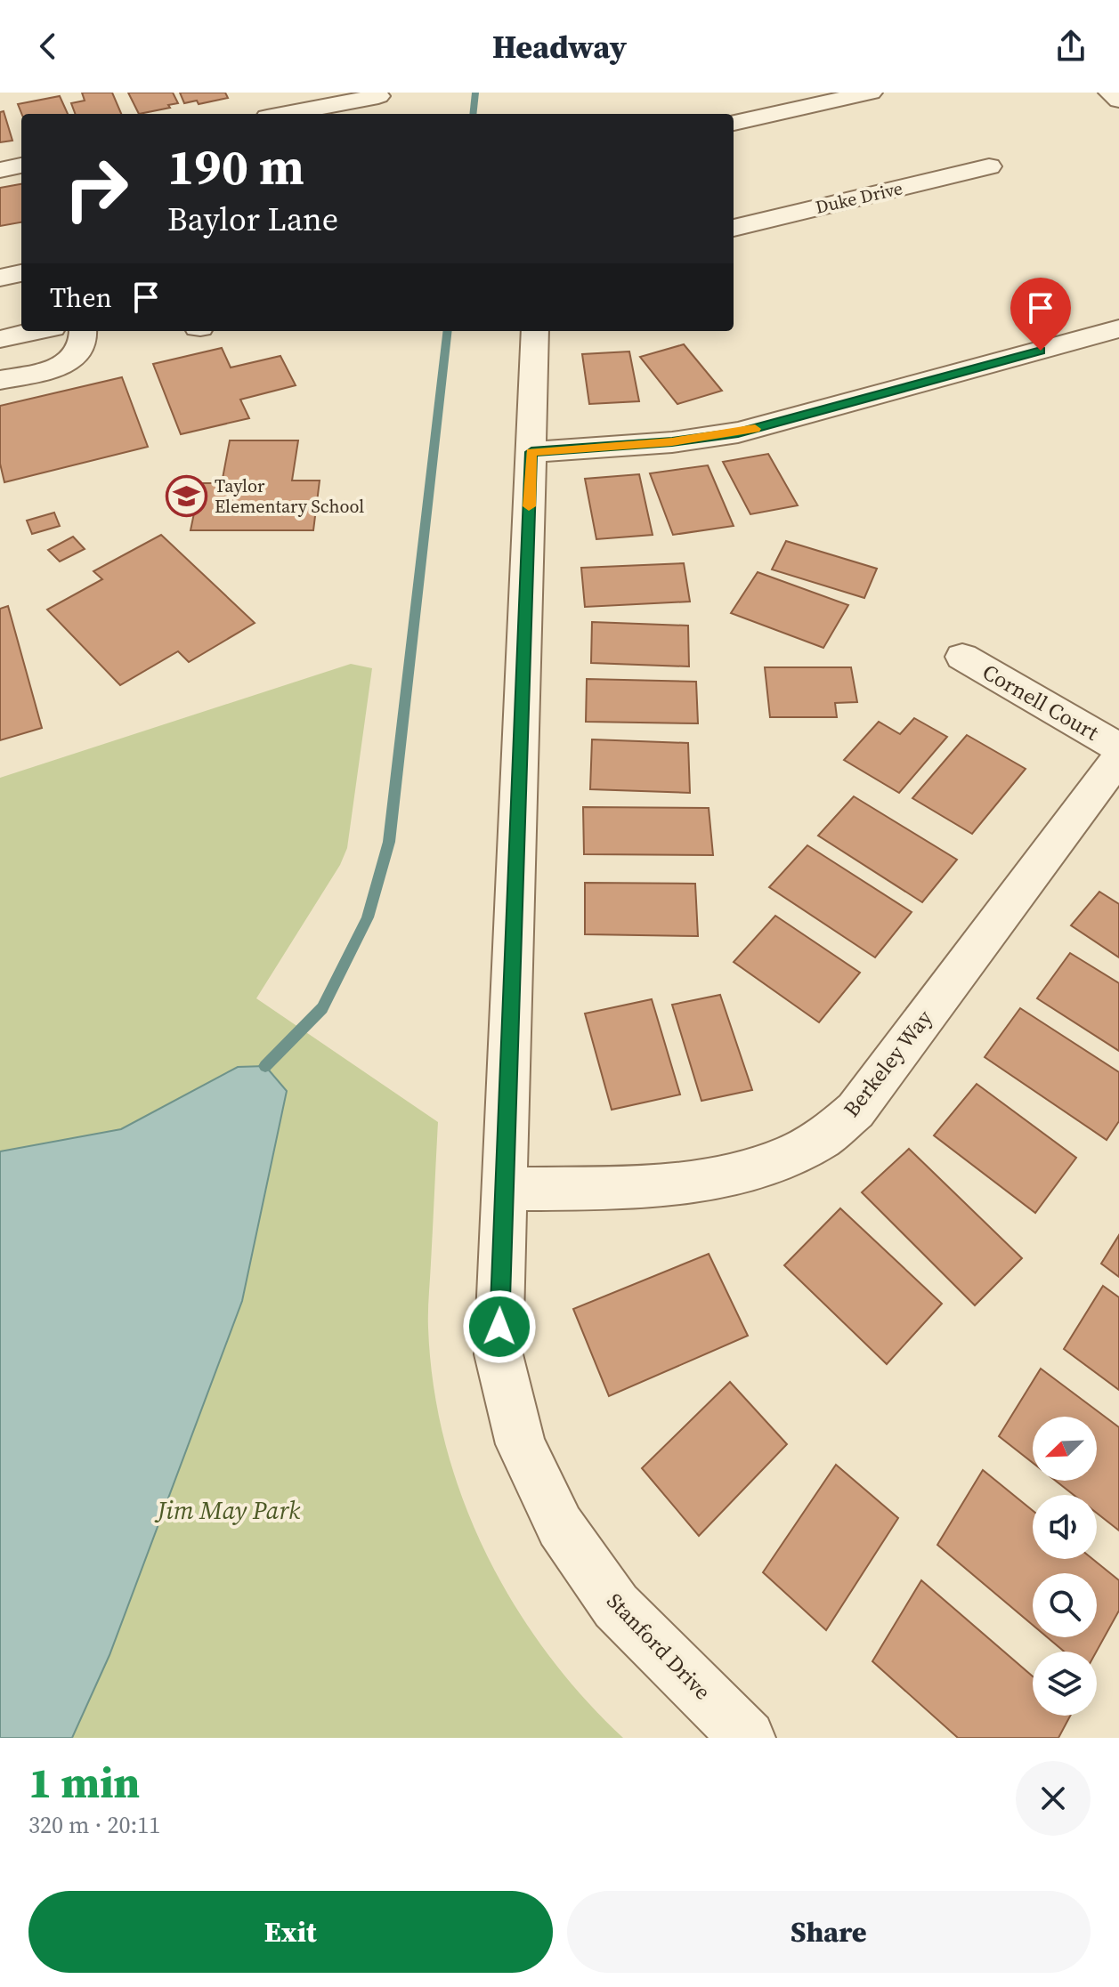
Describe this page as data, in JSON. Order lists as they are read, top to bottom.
{
  "streets": {
    "street": [
      "Duke Drive",
      "Cornell Court",
      "Berkeley Way",
      "Stanford Drive"
    ]
  },
  "crossings": [
    ["Berkeley Way", "Stanford Drive"]
  ],
  "parks": ["Jim May Park"],
  "places": {
    "school or university": ["Taylor Elementary School"]
  },
  "north": "bottom left",
  "page": {
    "header": "Headway",
    "turn": ["190 m", "Baylor Lane"],
    "then": "Then",
    "heading": ["1 min", "320 m · 20:11"],
    "buttons": ["Exit", "Share"]
  }
}
